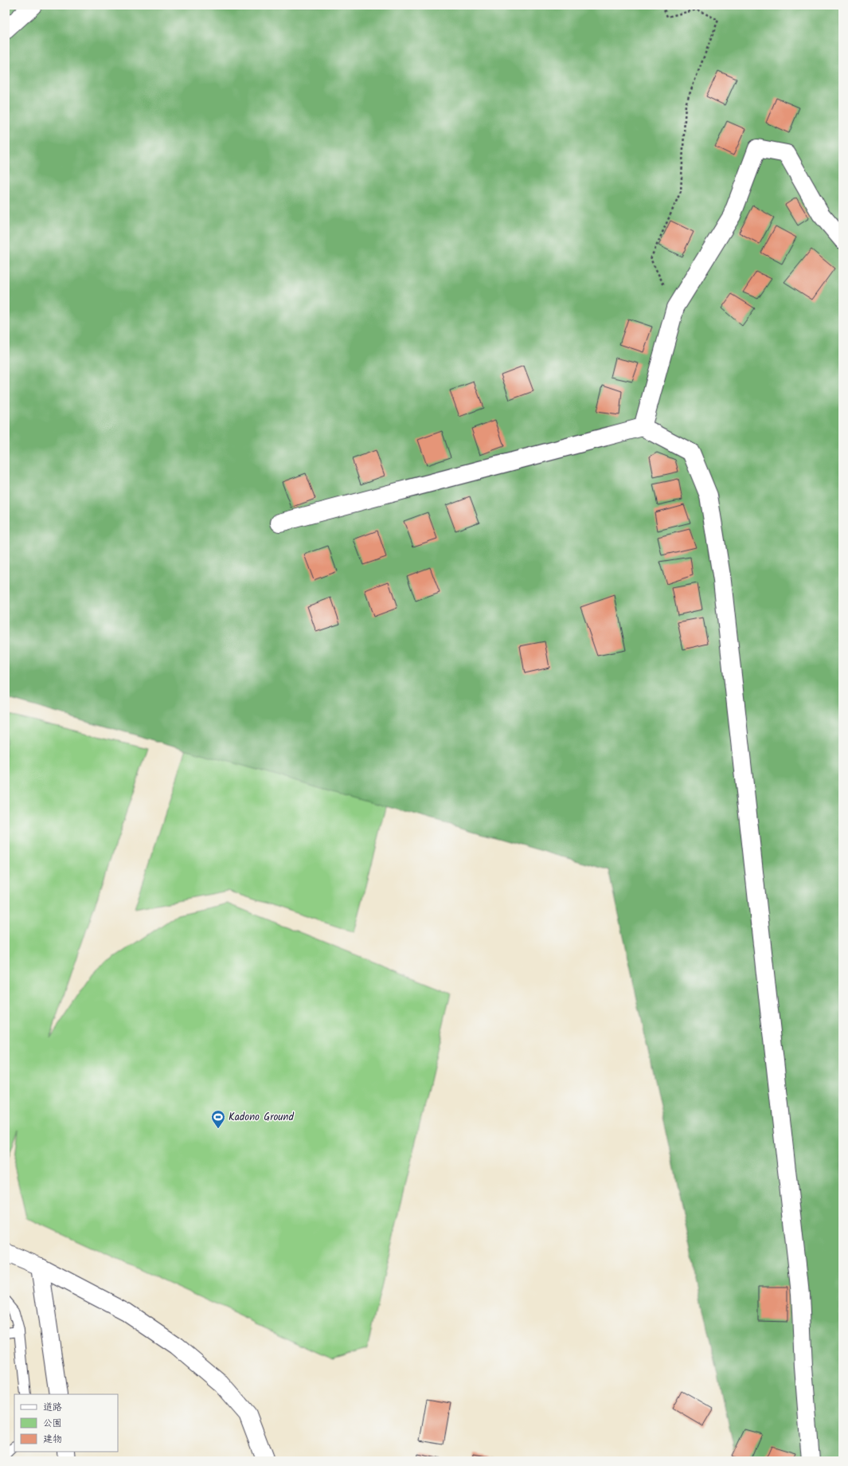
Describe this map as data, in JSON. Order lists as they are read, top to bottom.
{
  "places": {
    "sports": ["Kadono Ground"]
  },
  "legend": ["道路", "公園", "建物"]
}
